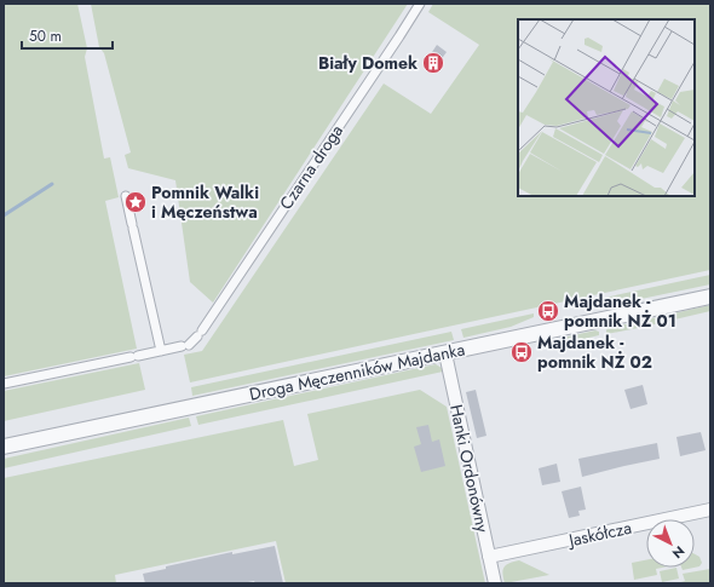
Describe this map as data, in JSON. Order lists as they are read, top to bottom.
{
  "streets": {
    "street": [
      "Czarna droga",
      "Droga Męczenników Majdanka",
      "Hanki Ordonówny",
      "Jaskółcza"
    ]
  },
  "crossings": [
    ["Droga Męczenników Majdanka", "Hanki Ordonówny"],
    ["Hanki Ordonówny", "Jaskółcza"]
  ],
  "places": {
    "building": ["Biały Domek"],
    "place": ["Pomnik Walki i Męczeństwa"],
    "bus stop": ["Majdanek - pomnik NŻ 01", "Majdanek - pomnik NŻ 02"]
  },
  "scale_bar": "50 m",
  "north": "bottom right"
}
